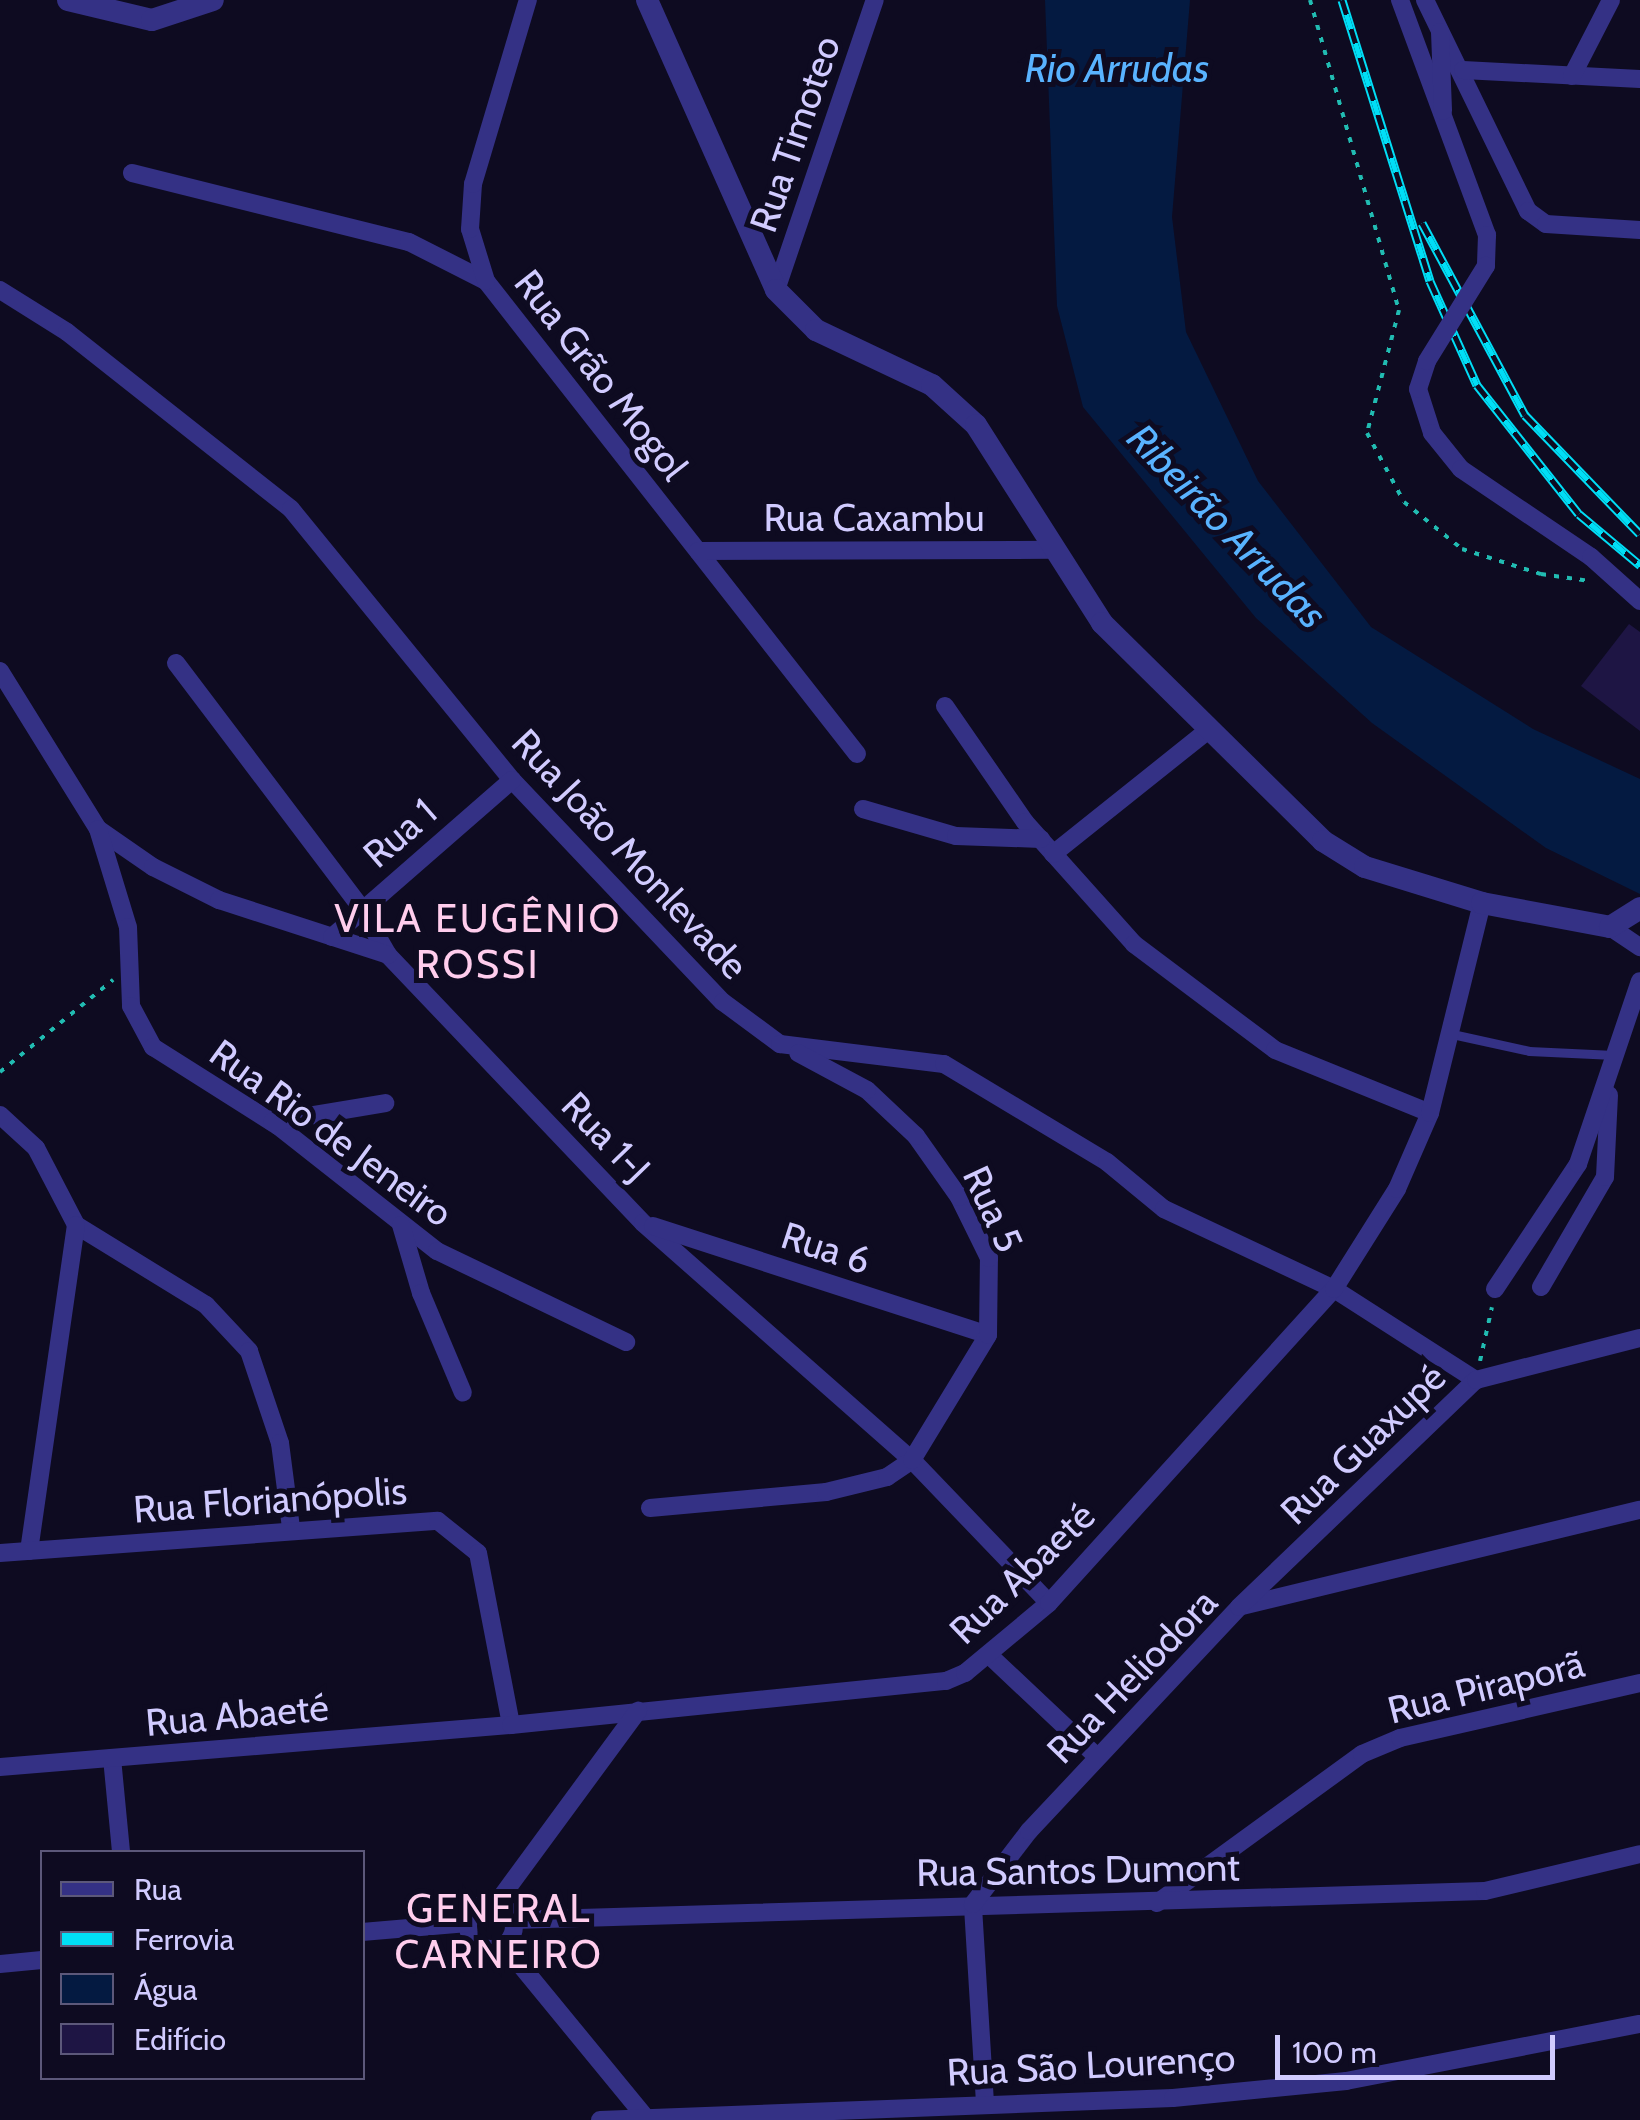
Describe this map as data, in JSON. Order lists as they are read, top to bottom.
{
  "streets": {
    "street": [
      "Rua Timoteo",
      "Rua Grão Mogol",
      "Rua Caxambu",
      "Rua 1",
      "Rua João Monlevade",
      "Rua Rio de Jeneiro",
      "Rua 1-J",
      "Rua 5",
      "Rua 6",
      "Rua Guaxupé",
      "Rua Florianópolis",
      "Rua Abaeté",
      "Rua Heliodora",
      "Rua Piraporã",
      "Rua Santos Dumont",
      "Rua São Lourenço"
    ]
  },
  "crossings": [
    ["Rua Grão Mogol", "Rua Caxambu"],
    ["Rua 1", "Rua João Monlevade"],
    ["Rua 1", "Rua 1-J"],
    ["Rua João Monlevade", "Rua 5"],
    ["Rua 1-J", "Rua 6"],
    ["Rua 1-J", "Rua Abaeté"],
    ["Rua 5", "Rua 6"],
    ["Rua Guaxupé", "Rua Heliodora"],
    ["Rua Florianópolis", "Rua Abaeté"],
    ["Rua Heliodora", "Rua Santos Dumont"],
    ["Rua Piraporã", "Rua Santos Dumont"]
  ],
  "districts": ["VILA EUGÊNIO ROSSI", "GENERAL CARNEIRO"],
  "water": ["Rio Arrudas", "Ribeirão Arrudas"],
  "legend": [
    "Rua",
    "Ferrovia",
    "Água",
    "Edifício"
  ],
  "scale_bar": "100 m"
}
